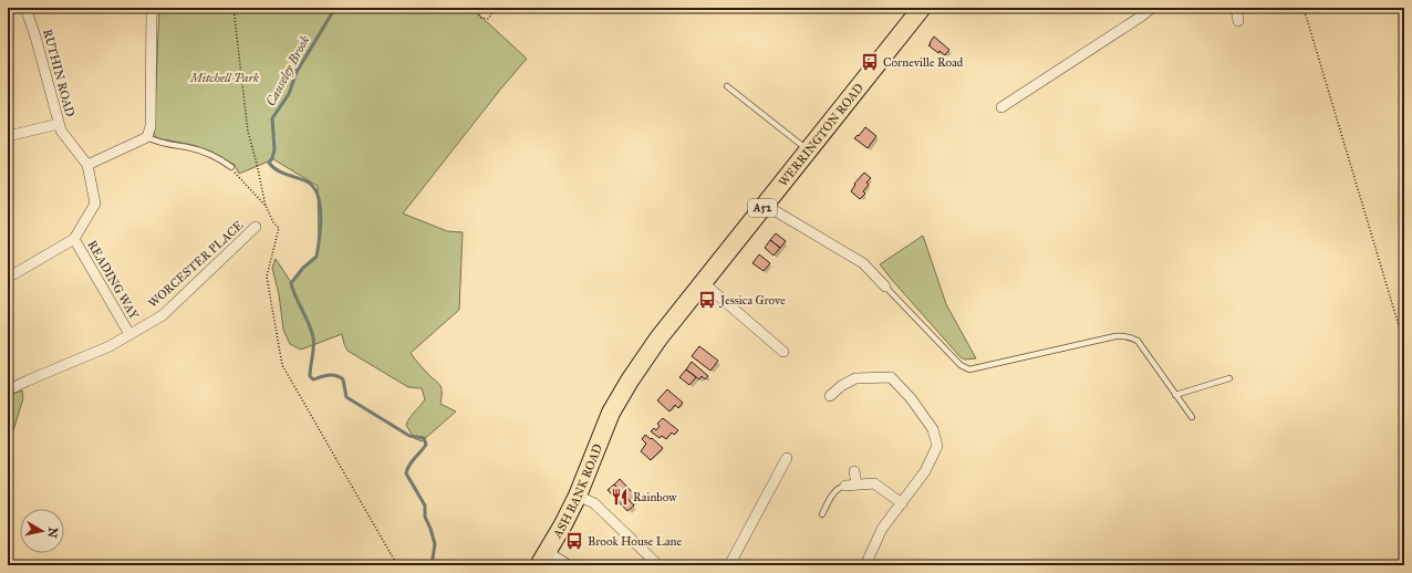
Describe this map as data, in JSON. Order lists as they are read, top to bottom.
{
  "streets": {
    "highway": ["WERRINGTON ROAD", "A52", "ASH BANK ROAD"],
    "street": ["RUTHIN ROAD", "WORCESTER PLACE", "READING WAY"]
  },
  "crossings": [
    ["RUTHIN ROAD", "READING WAY"],
    ["WERRINGTON ROAD", "ASH BANK ROAD"],
    ["WORCESTER PLACE", "READING WAY"]
  ],
  "water": ["Causeley Brook"],
  "parks": ["Mitchell Park"],
  "places": {
    "bus stop": ["Corneville Road", "Jessica Grove", "Brook House Lane"],
    "restaurant": ["Rainbow"]
  },
  "north": "right"
}
